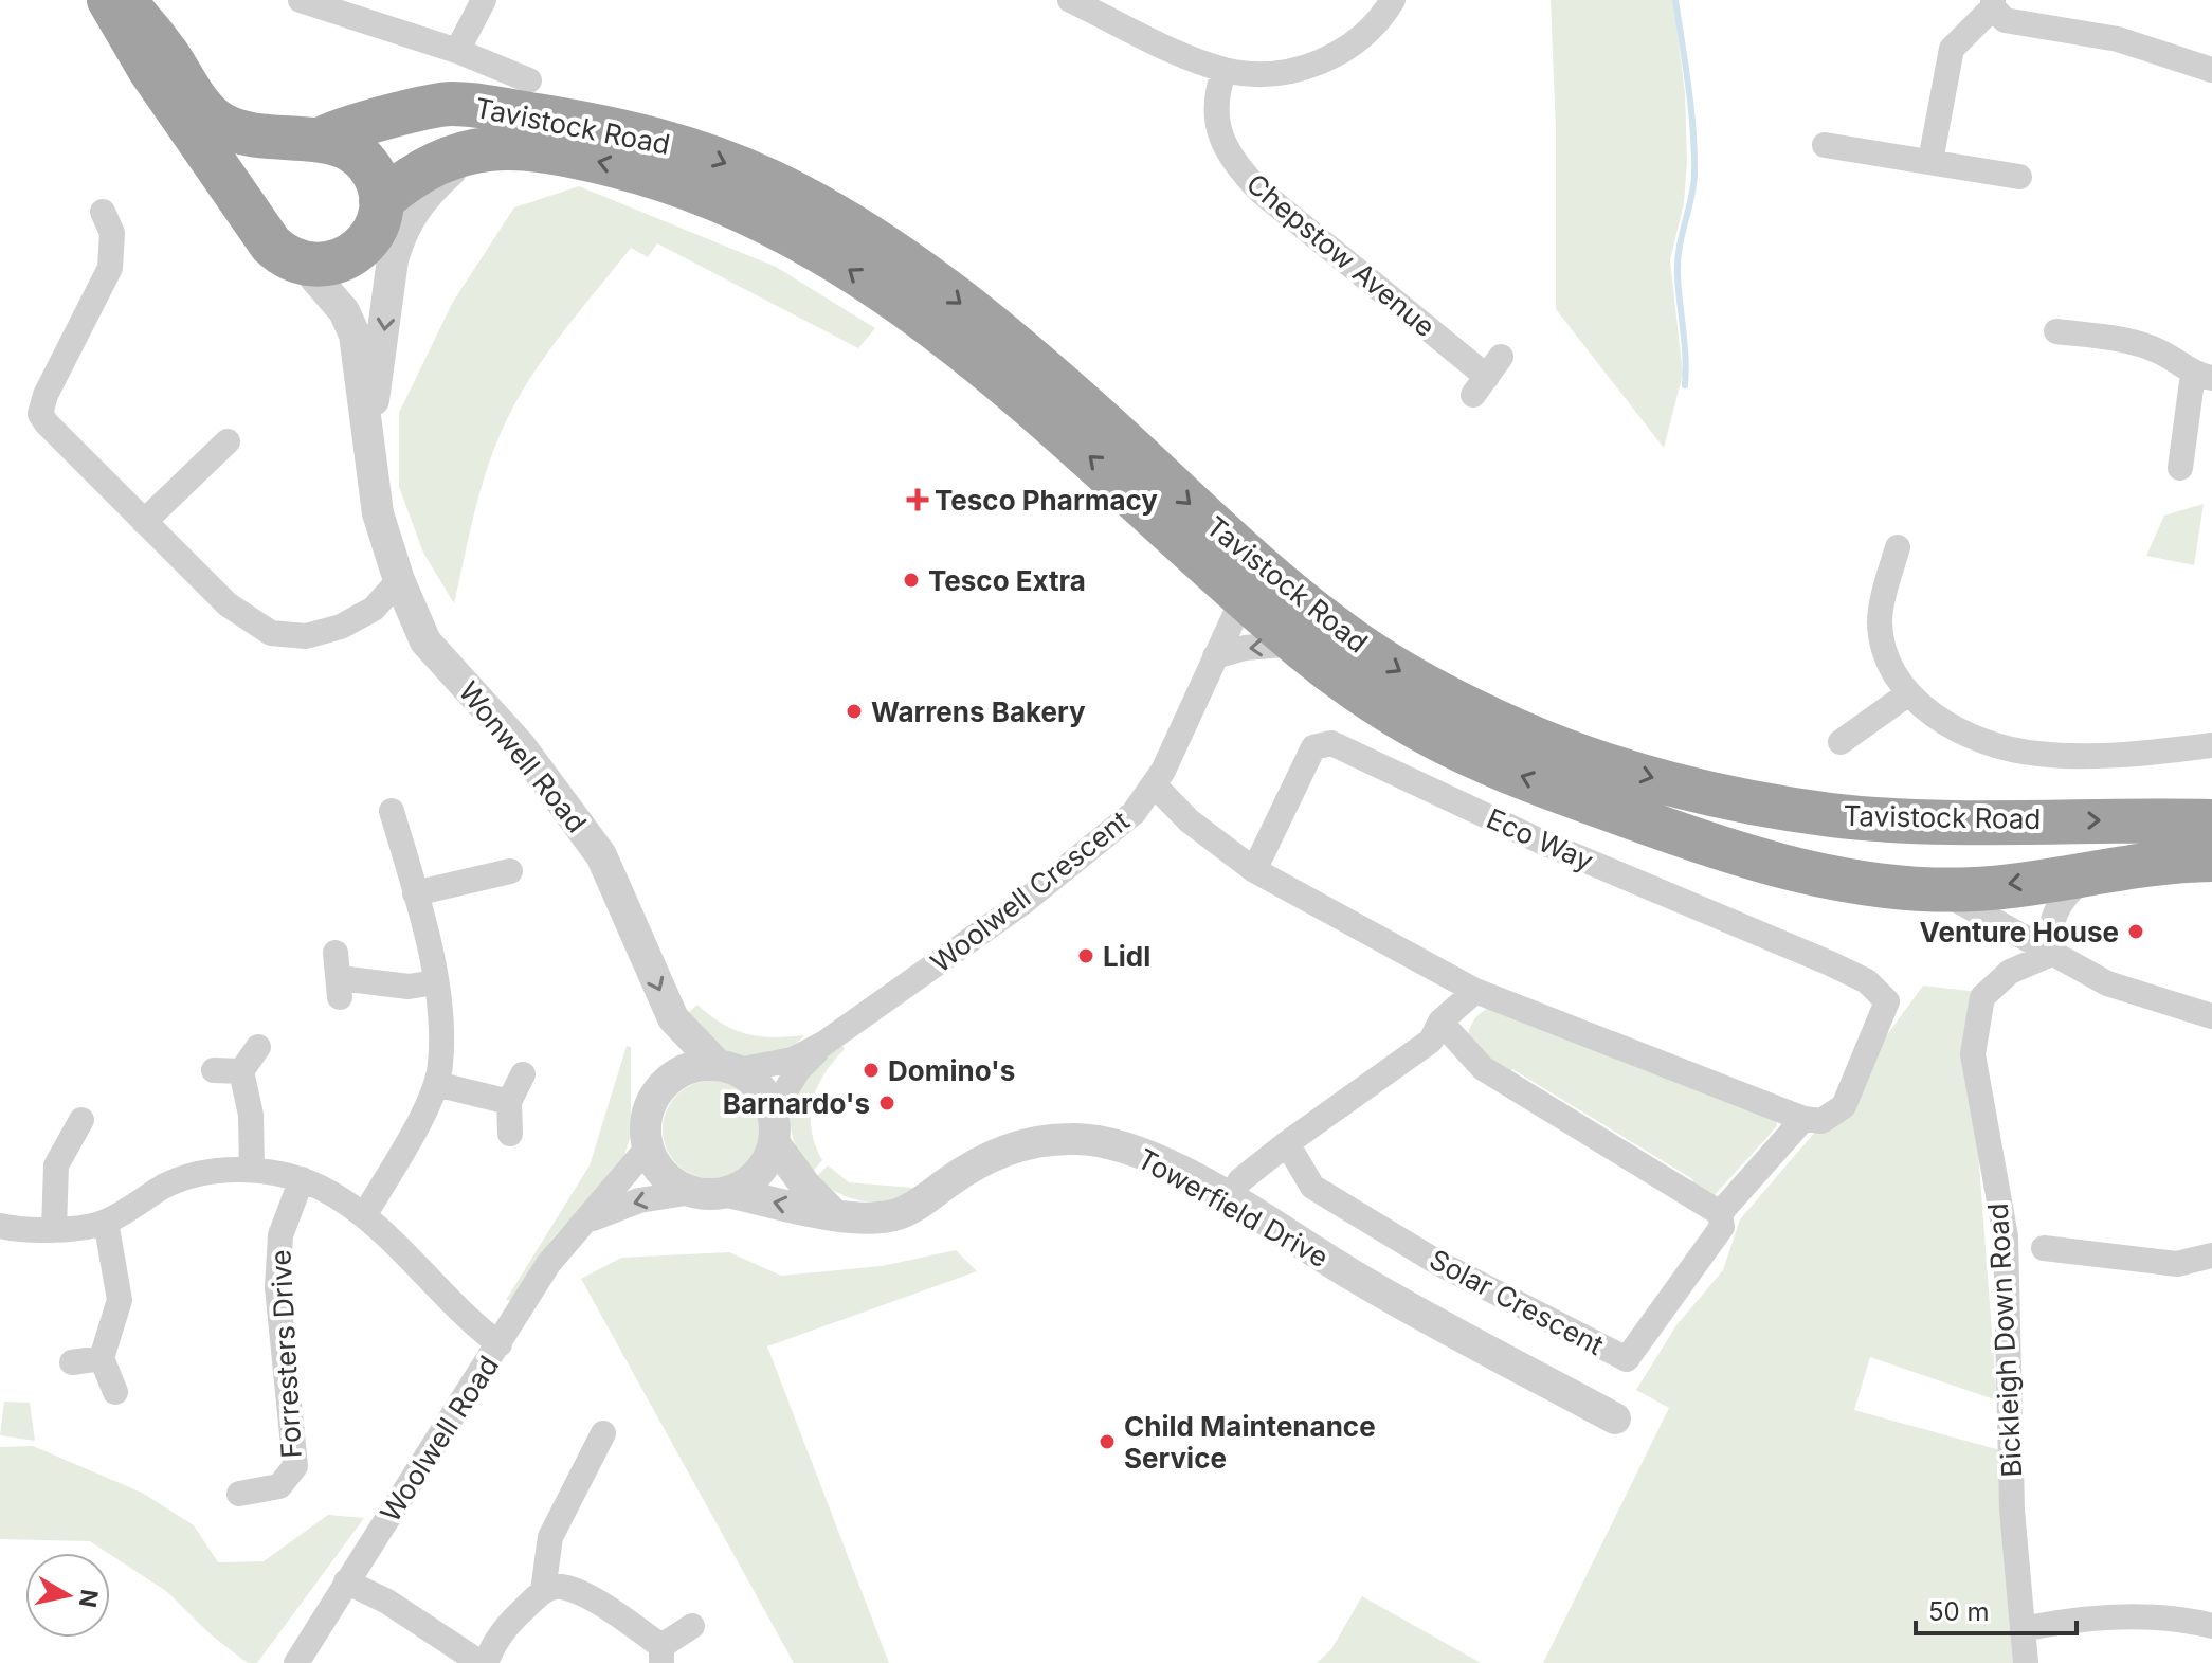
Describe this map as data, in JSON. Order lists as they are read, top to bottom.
{
  "streets": {
    "highway": ["Tavistock Road"],
    "street": [
      "Chepstow Avenue",
      "Wonwell Road",
      "Eco Way",
      "Woolwell Crescent",
      "Towerfield Drive",
      "Solar Crescent",
      "Bickleigh Down Road",
      "Forresters Drive",
      "Woolwell Road"
    ]
  },
  "crossings": [
    ["Tavistock Road", "Wonwell Road"],
    ["Tavistock Road", "Woolwell Crescent"],
    ["Tavistock Road", "Bickleigh Down Road"],
    ["Wonwell Road", "Woolwell Crescent"],
    ["Wonwell Road", "Towerfield Drive"],
    ["Wonwell Road", "Woolwell Road"],
    ["Woolwell Crescent", "Towerfield Drive"],
    ["Woolwell Crescent", "Woolwell Road"],
    ["Towerfield Drive", "Woolwell Road"]
  ],
  "places": {
    "health": ["Tesco Pharmacy"],
    "other": [
      "Tesco Extra",
      "Warrens Bakery",
      "Venture House",
      "Lidl",
      "Domino's",
      "Barnardo's",
      "Child Maintenance Service"
    ]
  },
  "scale_bar": "50 m",
  "north": "right"
}
